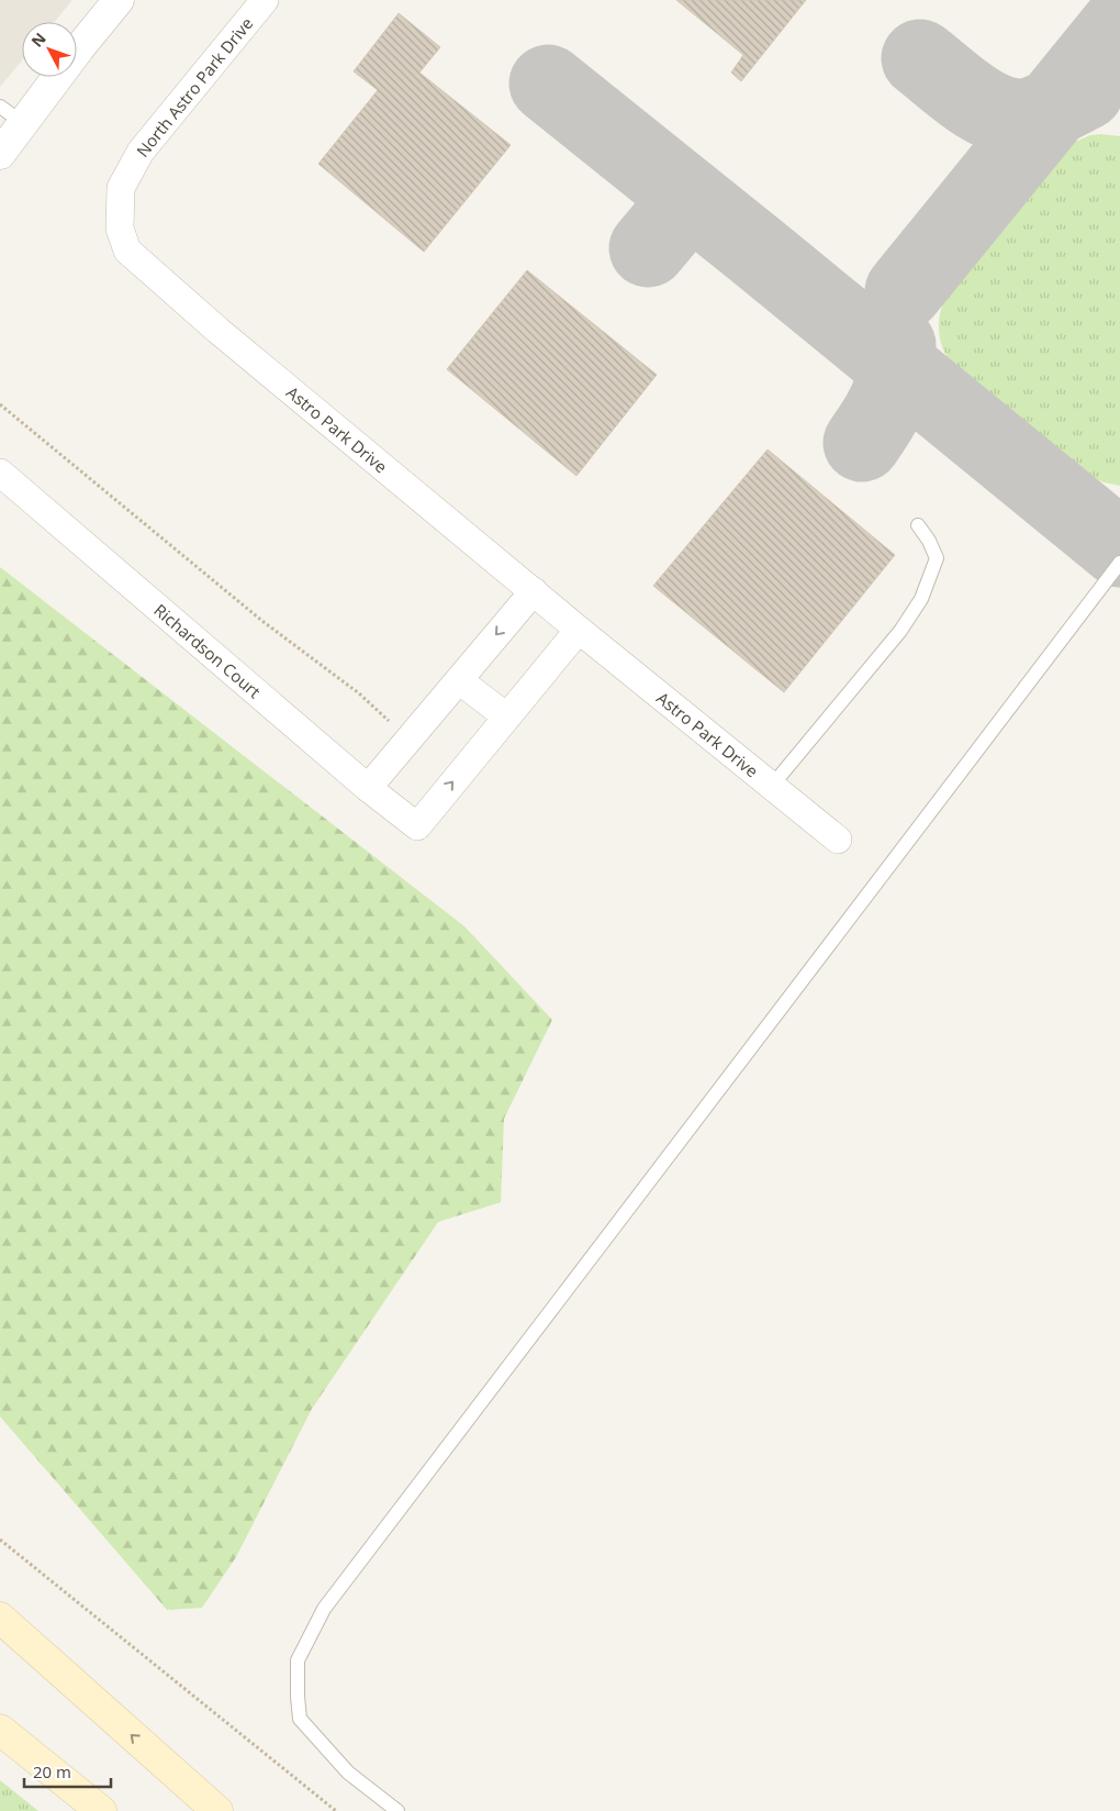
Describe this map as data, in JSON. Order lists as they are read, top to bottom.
{
  "streets": {
    "street": ["North Astro Park Drive", "Astro Park Drive", "Richardson Court"]
  },
  "crossings": [
    ["North Astro Park Drive", "Astro Park Drive"]
  ],
  "scale_bar": "20 m",
  "north": "top left"
}
